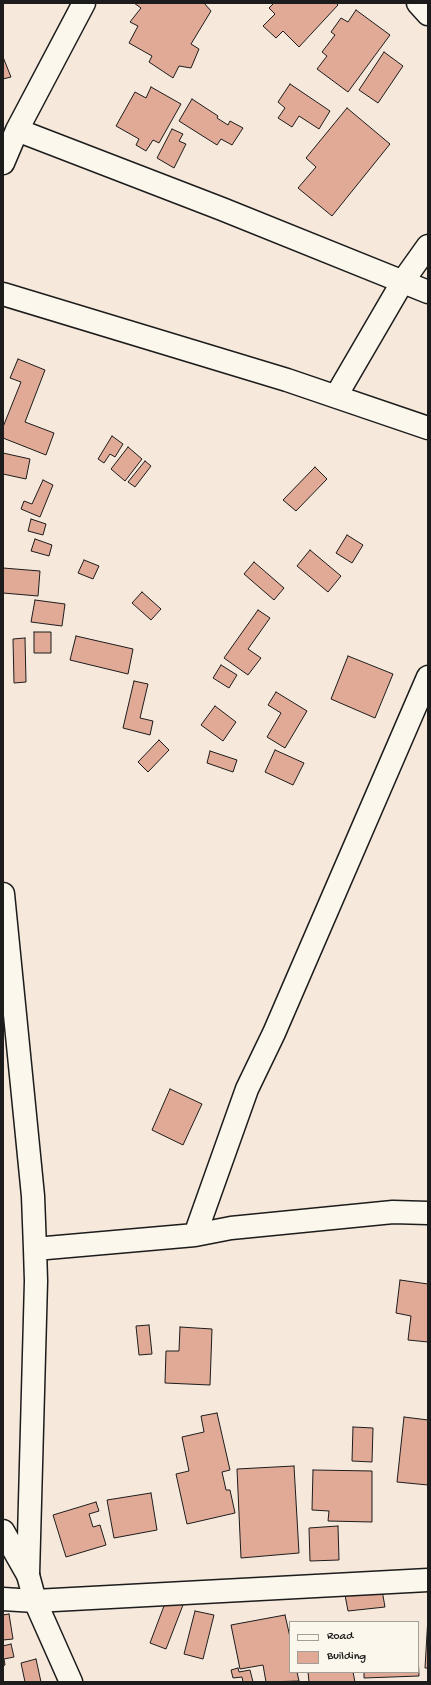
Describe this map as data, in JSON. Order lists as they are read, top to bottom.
{
  "legend": ["Road", "Building"]
}
